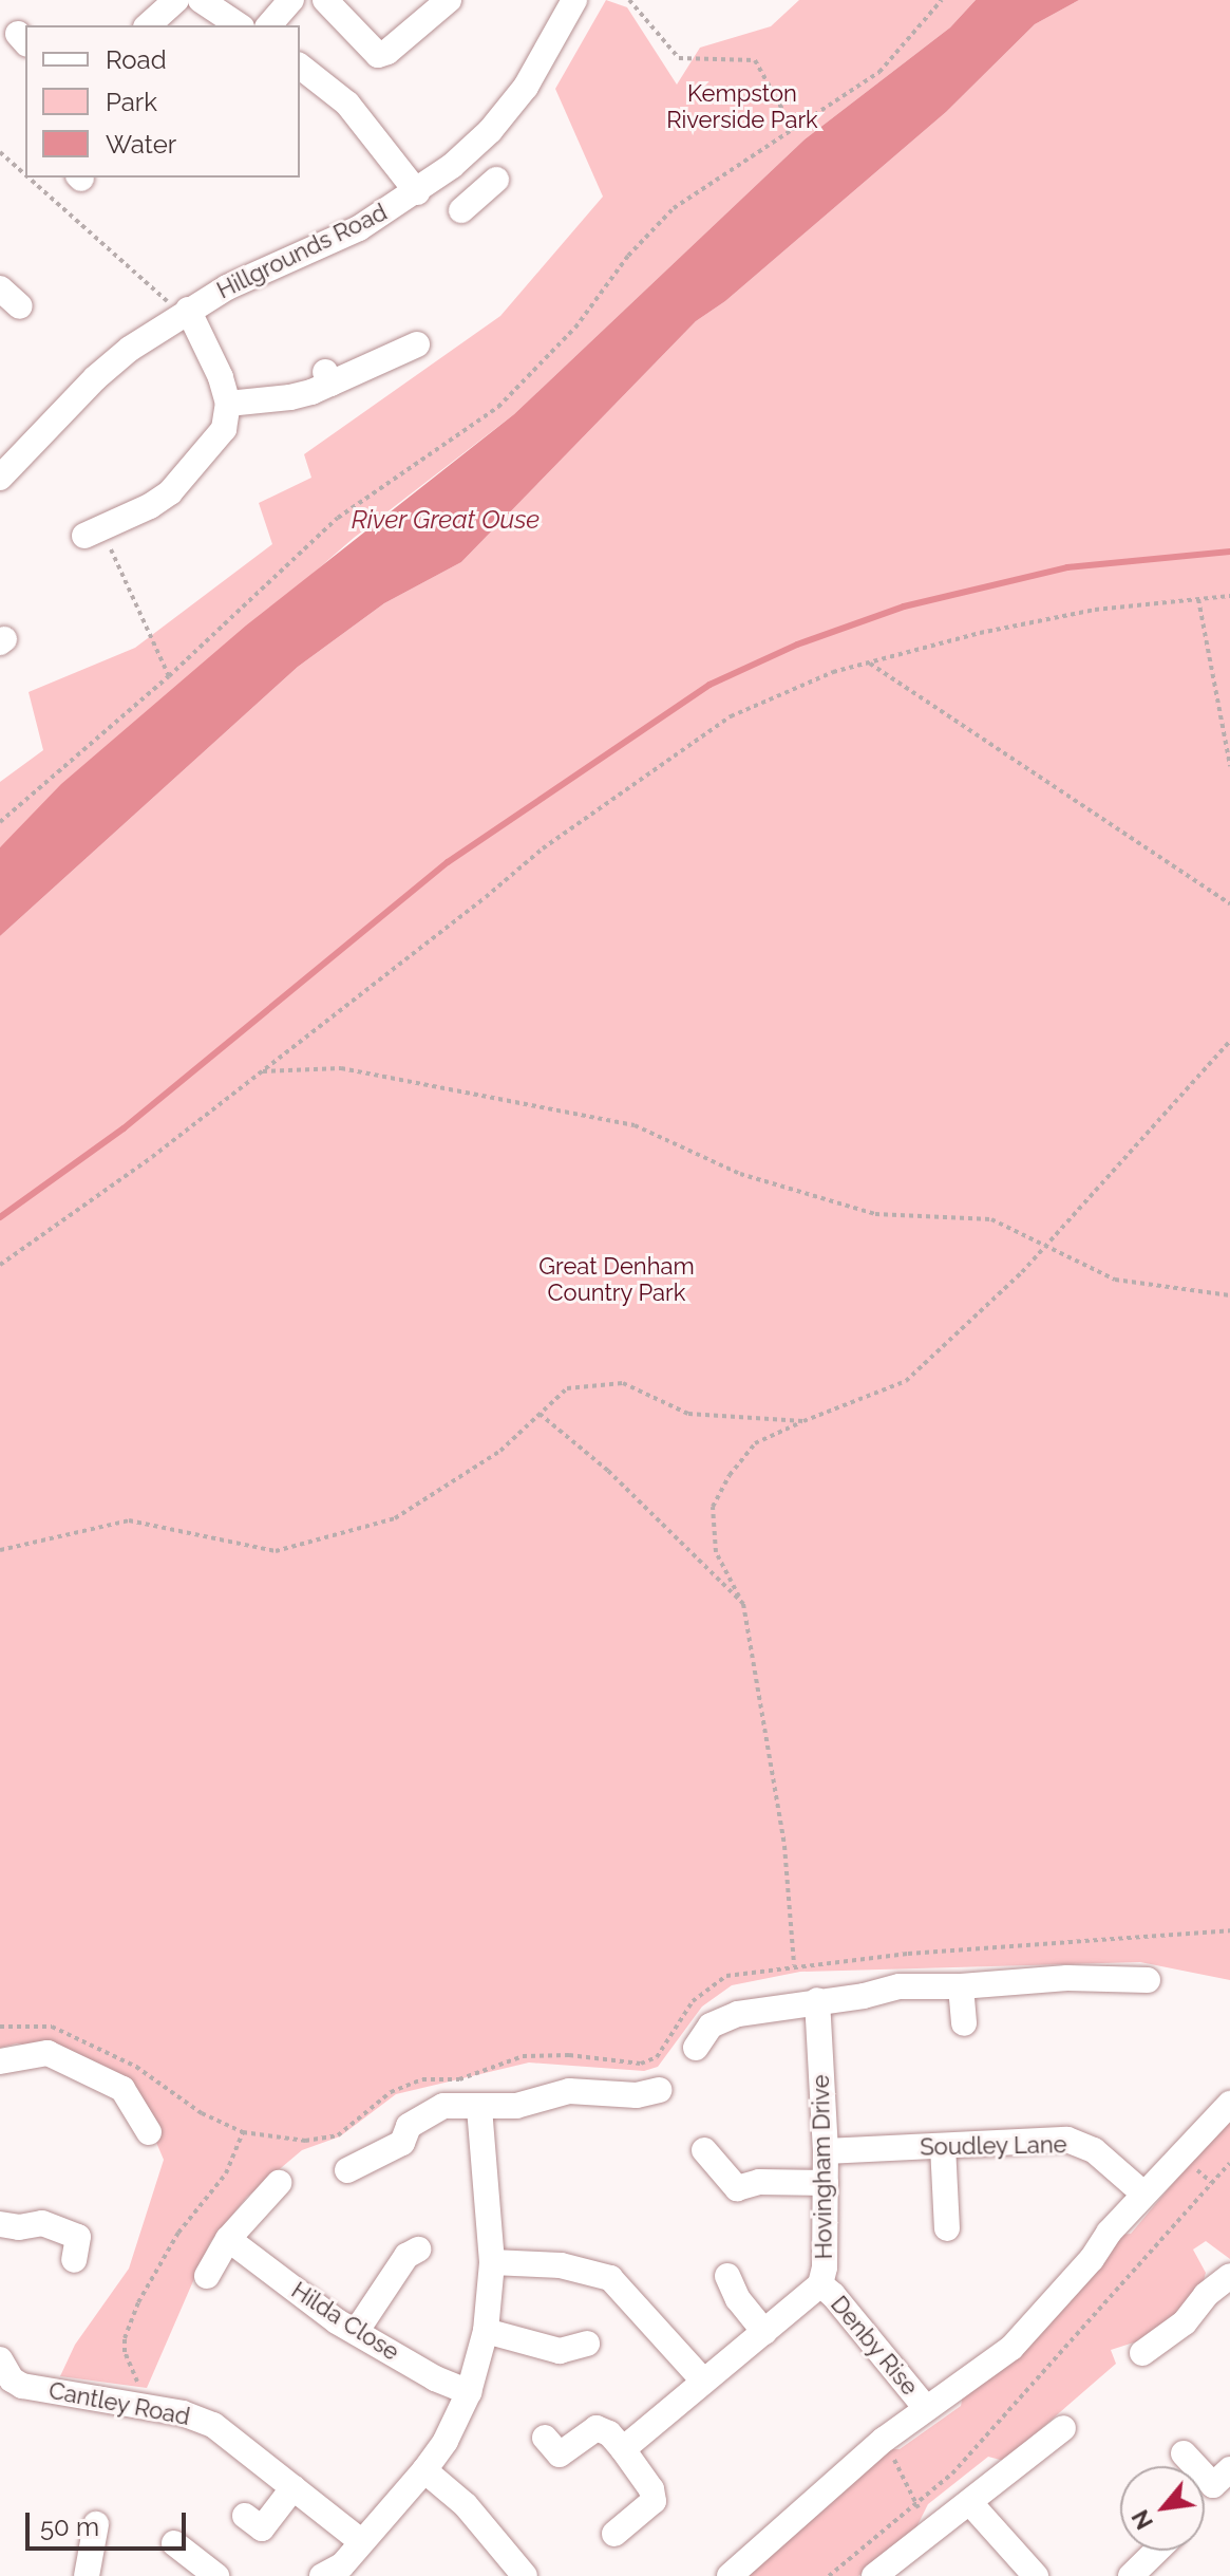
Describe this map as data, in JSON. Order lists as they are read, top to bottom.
{
  "streets": {
    "street": [
      "Hillgrounds Road",
      "Soudley Lane",
      "Hovingham Drive",
      "Hilda Close",
      "Denby Rise",
      "Cantley Road"
    ]
  },
  "crossings": [
    ["Soudley Lane", "Hovingham Drive"],
    ["Soudley Lane", "Denby Rise"],
    ["Hovingham Drive", "Denby Rise"]
  ],
  "water": ["River Great Ouse"],
  "parks": ["Kempston Riverside Park", "Great Denham Country Park"],
  "legend": ["Road", "Park", "Water"],
  "scale_bar": "50 m",
  "north": "bottom left"
}
